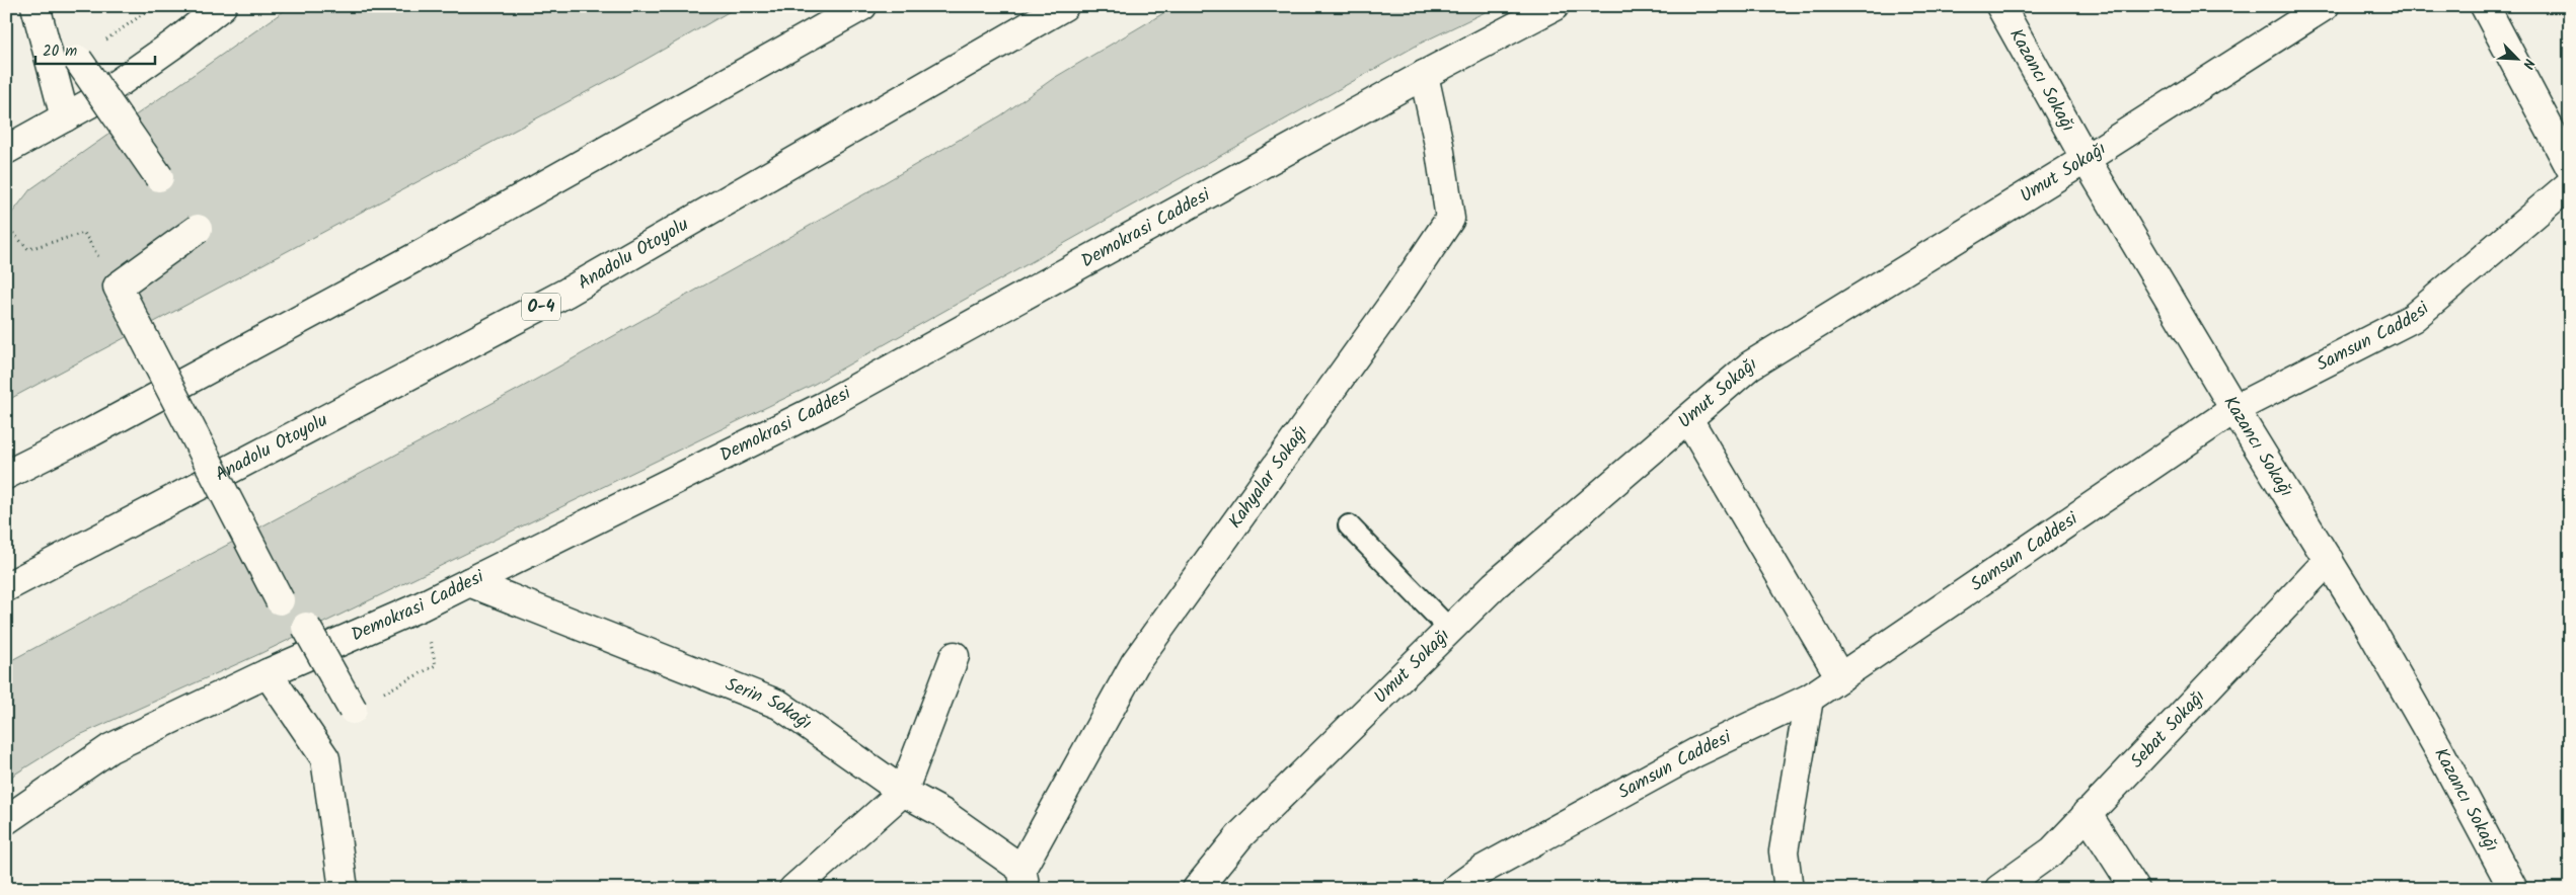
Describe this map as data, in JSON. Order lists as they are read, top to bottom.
{
  "streets": {
    "main road": [
      "Kazancı Sokağı",
      "Umut Sokağı",
      "Demokrasi Caddesi",
      "Anadolu Otoyolu",
      "O-4",
      "Samsun Caddesi",
      "Kahyalar Sokağı",
      "Serin Sokağı",
      "Sebat Sokağı"
    ]
  },
  "crossings": [
    ["Kazancı Sokağı", "Umut Sokağı"],
    ["Kazancı Sokağı", "Samsun Caddesi"],
    ["Kazancı Sokağı", "Sebat Sokağı"],
    ["Demokrasi Caddesi", "Kahyalar Sokağı"],
    ["Demokrasi Caddesi", "Serin Sokağı"],
    ["Kahyalar Sokağı", "Serin Sokağı"]
  ],
  "scale_bar": "20 m",
  "north": "bottom right"
}
